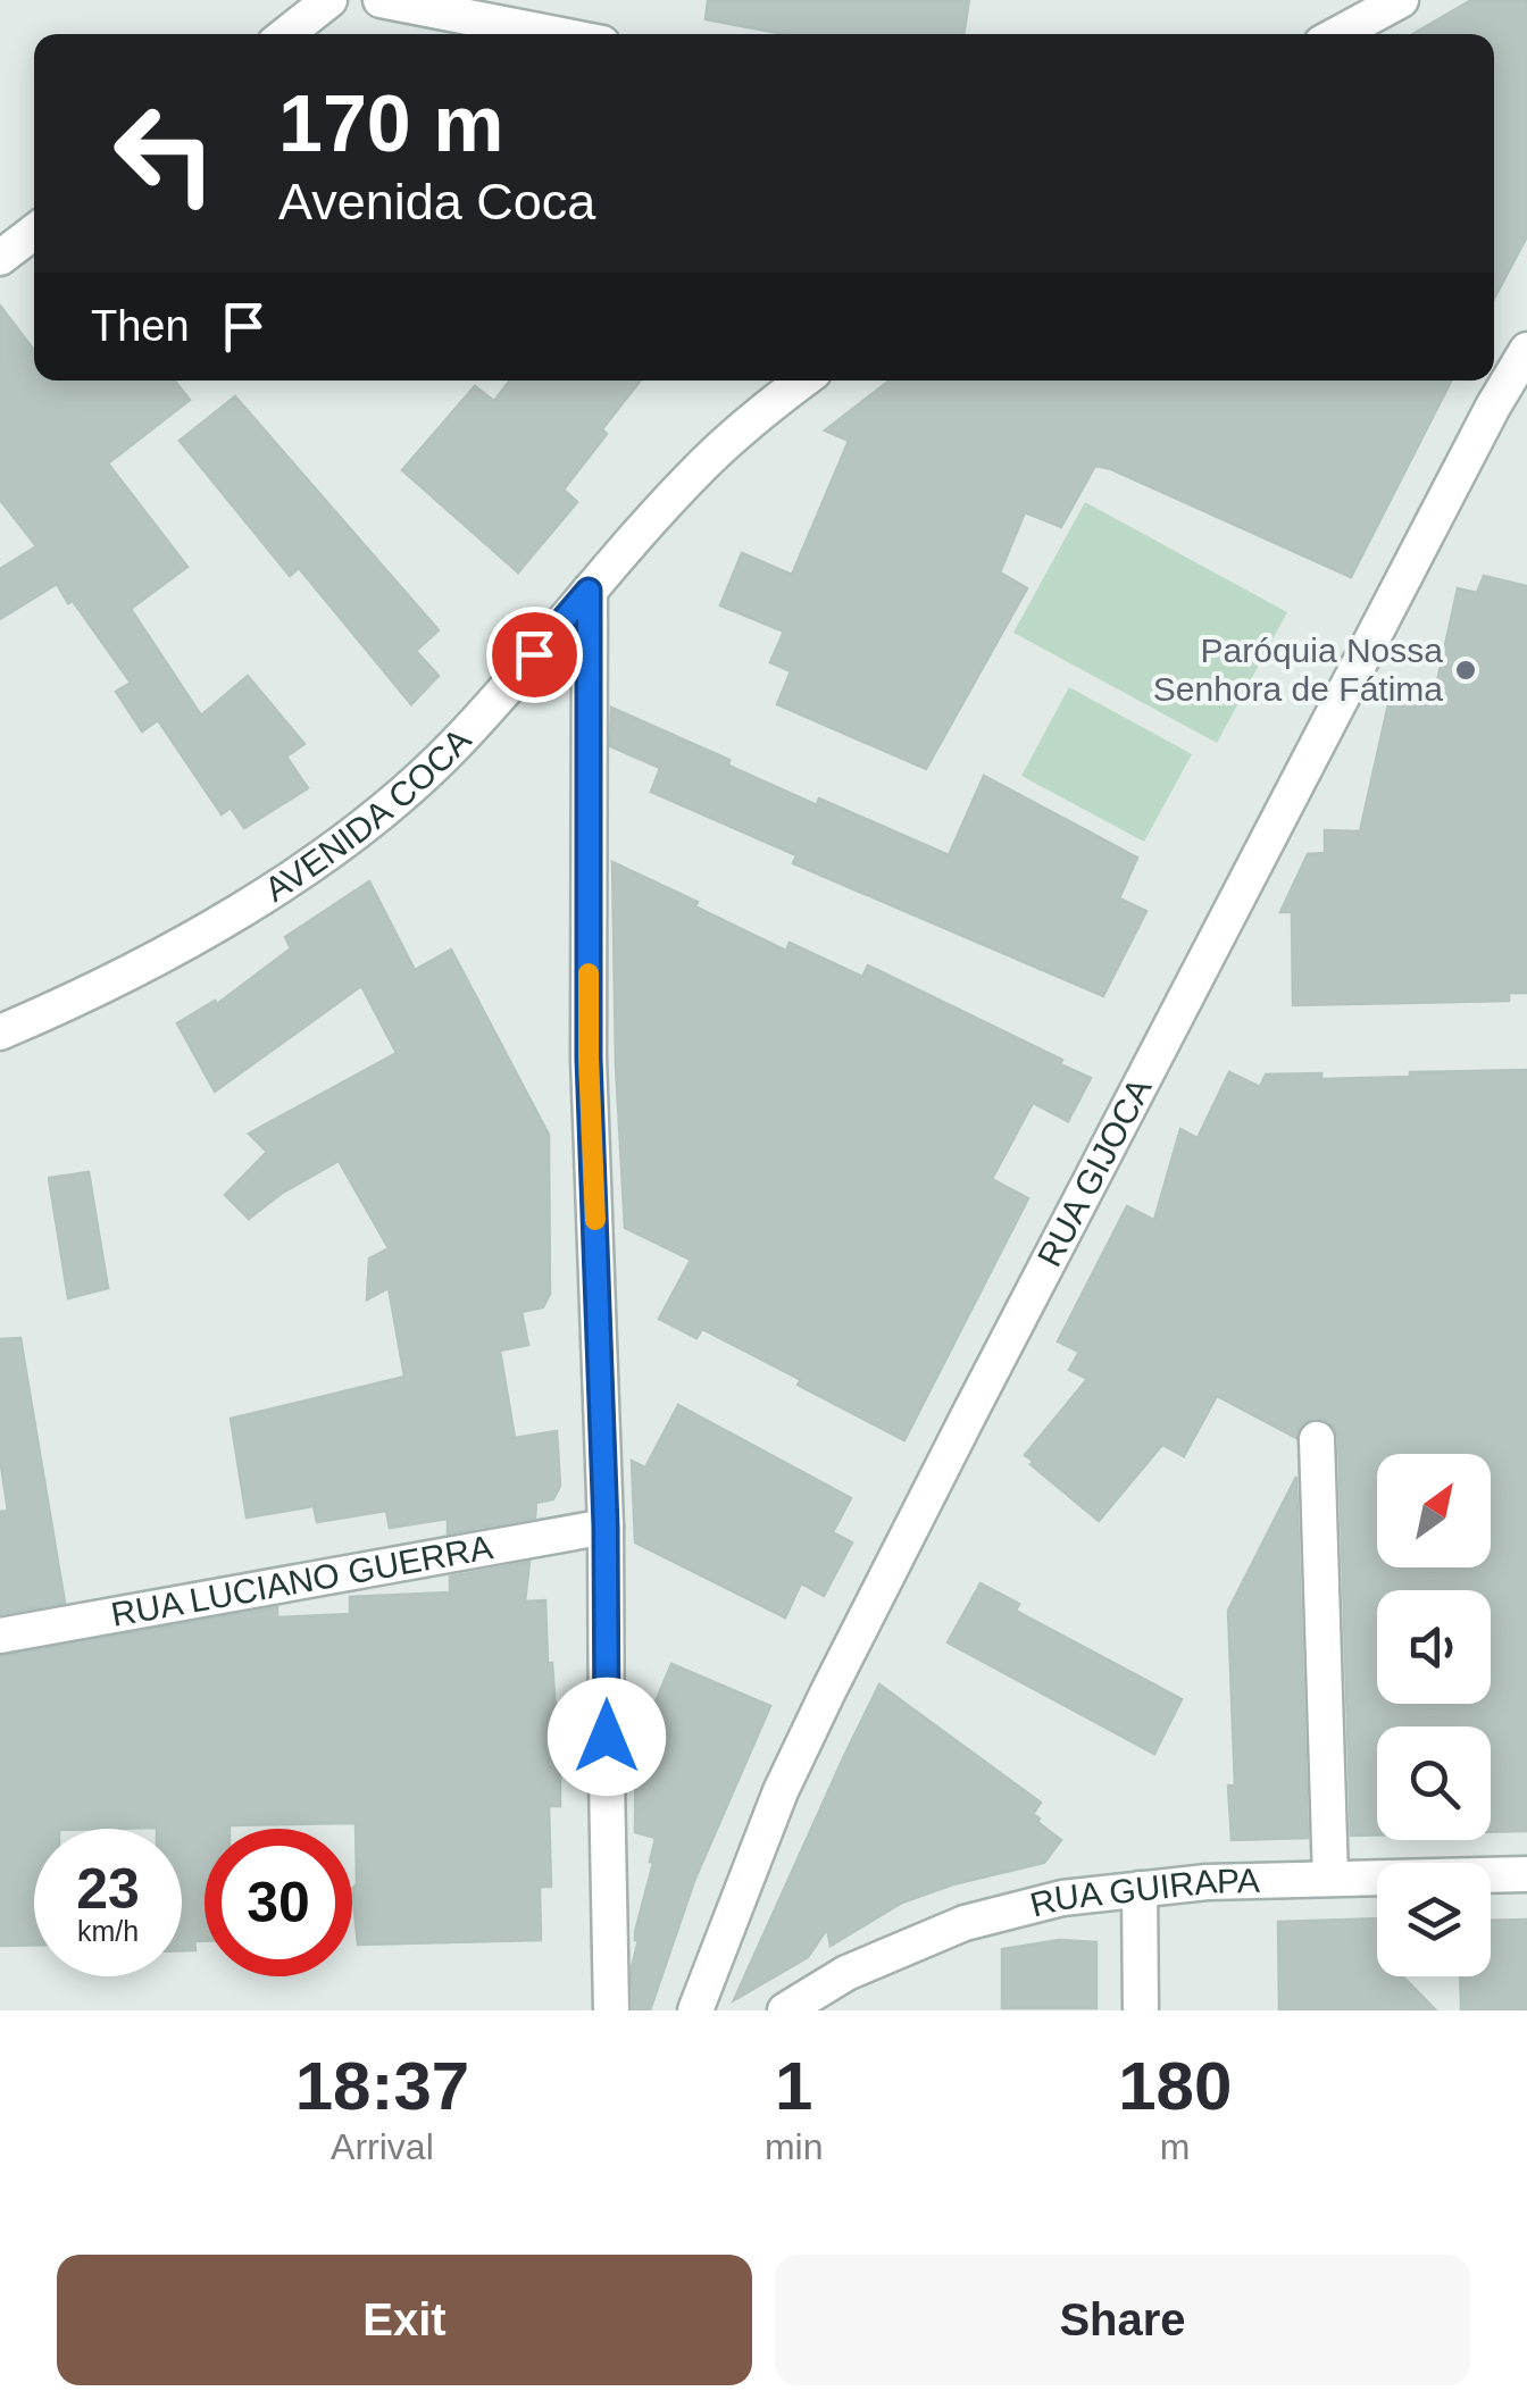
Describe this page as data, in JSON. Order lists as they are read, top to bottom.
{
  "streets": {
    "street": [
      "AVENIDA COCA",
      "RUA GIJOCA",
      "RUA LUCIANO GUERRA",
      "RUA GUIRAPA"
    ]
  },
  "places": ["Paróquia Nossa Senhora de Fátima"],
  "north": "top right",
  "page": {
    "turn": ["170 m", "Avenida Coca"],
    "then": "Then",
    "speed": "23 km/h",
    "limit": "30",
    "eta": [
      "18:37",
      "Arrival",
      "1",
      "min",
      "180",
      "m"
    ],
    "buttons": ["Exit", "Share"]
  }
}
